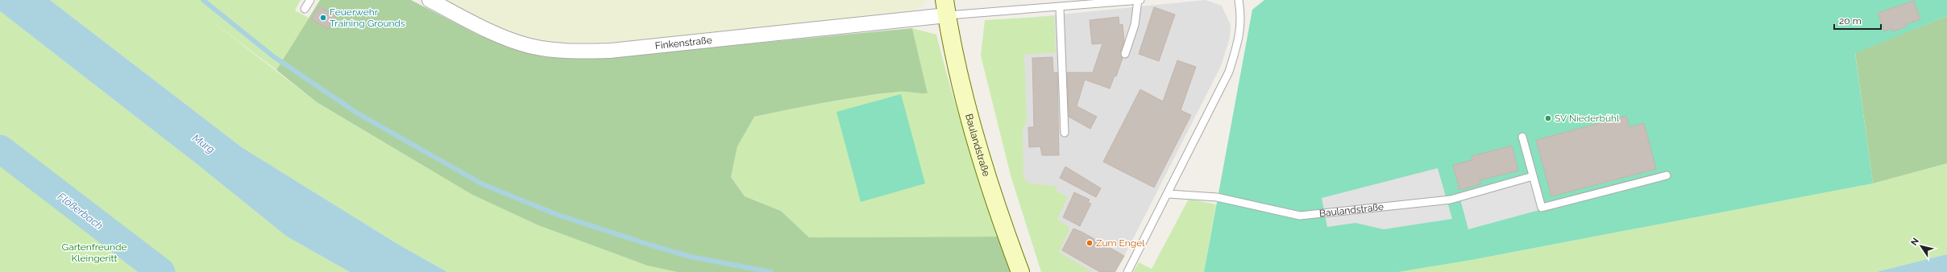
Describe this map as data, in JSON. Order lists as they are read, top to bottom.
{
  "streets": {
    "street": ["Finkenstraße", "Baulandstraße"]
  },
  "crossings": [
    ["Finkenstraße", "Baulandstraße"]
  ],
  "water": ["Murg", "Flößerbach"],
  "parks": ["Gartenfreunde Kleingeritt"],
  "places": ["Feuerwehr Training Grounds", "SV Niederbühl", "Zum Engel"],
  "scale_bar": "20 m",
  "north": "top left"
}
